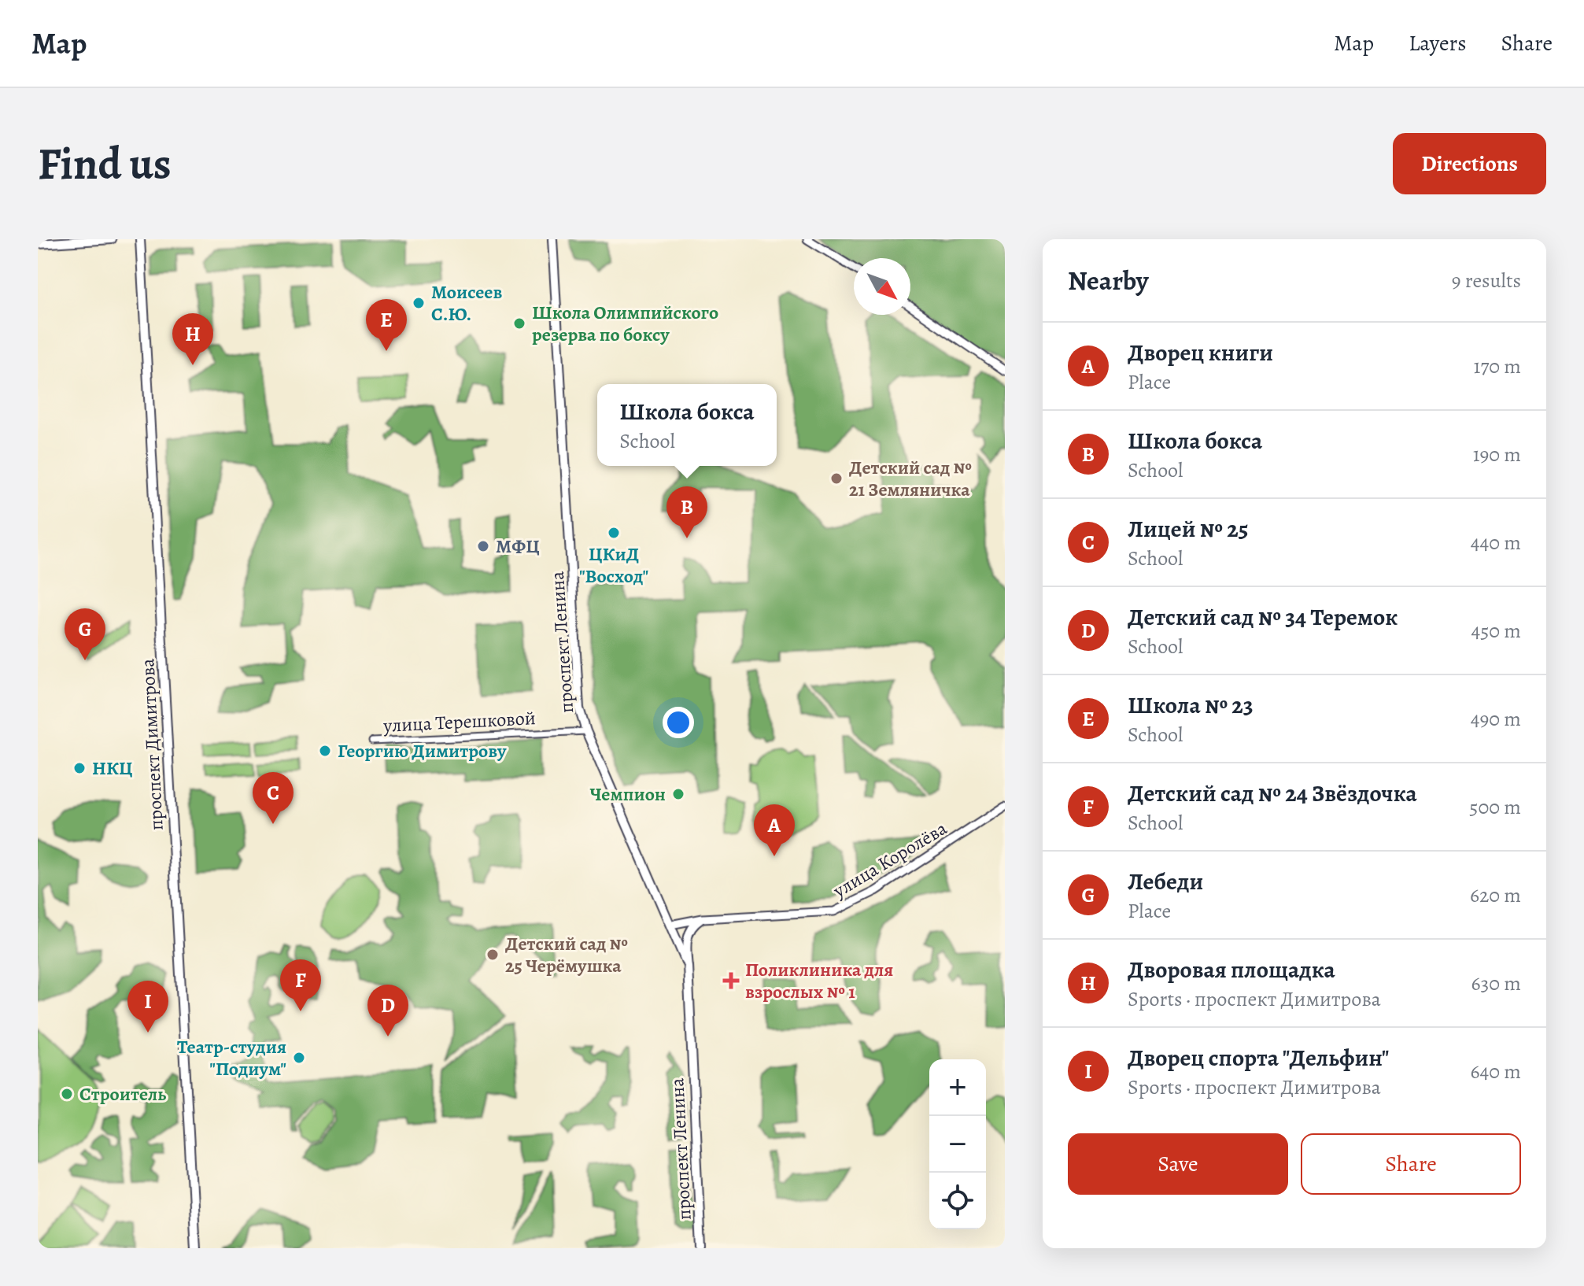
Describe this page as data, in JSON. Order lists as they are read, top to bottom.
{
  "streets": {
    "main road": ["проспект Ленина", "проспект Димитрова"],
    "street": ["улица Терешковой", "улица Королёва"]
  },
  "crossings": [
    ["проспект Ленина", "улица Терешковой"],
    ["проспект Ленина", "улица Королёва"]
  ],
  "places": {
    "other": [
      "Моисеев С.Ю.",
      "Школа Олимпийского резерва по боксу",
      "Детский сад № 21 Земляничка",
      "ЦКиД \"Восход\"",
      "МФЦ",
      "Георгию Димитрову",
      "НКЦ",
      "Чемпион",
      "Детский сад № 25 Черёмушка",
      "Театр-студия \"Подиум\"",
      "Строитель"
    ],
    "health": ["Поликлиника для взрослых № 1"]
  },
  "north": "bottom right",
  "page": {
    "header": "Map",
    "nav": ["Map", "Layers", "Share"],
    "buttons": [
      "Directions",
      ["Save", "Share"]
    ],
    "title": "Find us",
    "heading": ["Nearby", "9 results"],
    "pins": [
      "E",
      "H",
      "B",
      "G",
      "C",
      "A",
      "F",
      "I",
      "D"
    ],
    "list": [
      {
        "mark": "A",
        "name": "Дворец книги",
        "note": "Place",
        "value": "170 m"
      },
      {
        "mark": "B",
        "name": "Школа бокса",
        "note": "School",
        "value": "190 m"
      },
      {
        "mark": "C",
        "name": "Лицей № 25",
        "note": "School",
        "value": "440 m"
      },
      {
        "mark": "D",
        "name": "Детский сад № 34 Теремок",
        "note": "School",
        "value": "450 m"
      },
      {
        "mark": "E",
        "name": "Школа № 23",
        "note": "School",
        "value": "490 m"
      },
      {
        "mark": "F",
        "name": "Детский сад № 24 Звёздочка",
        "note": "School",
        "value": "500 m"
      },
      {
        "mark": "G",
        "name": "Лебеди",
        "note": "Place",
        "value": "620 m"
      },
      {
        "mark": "H",
        "name": "Дворовая площадка",
        "note": "Sports · проспект Димитрова",
        "value": "630 m"
      },
      {
        "mark": "I",
        "name": "Дворец спорта \"Дельфин\"",
        "note": "Sports · проспект Димитрова",
        "value": "640 m"
      }
    ],
    "popup": ["Школа бокса", "School"],
    "map_buttons": ["+", "−"]
  }
}
